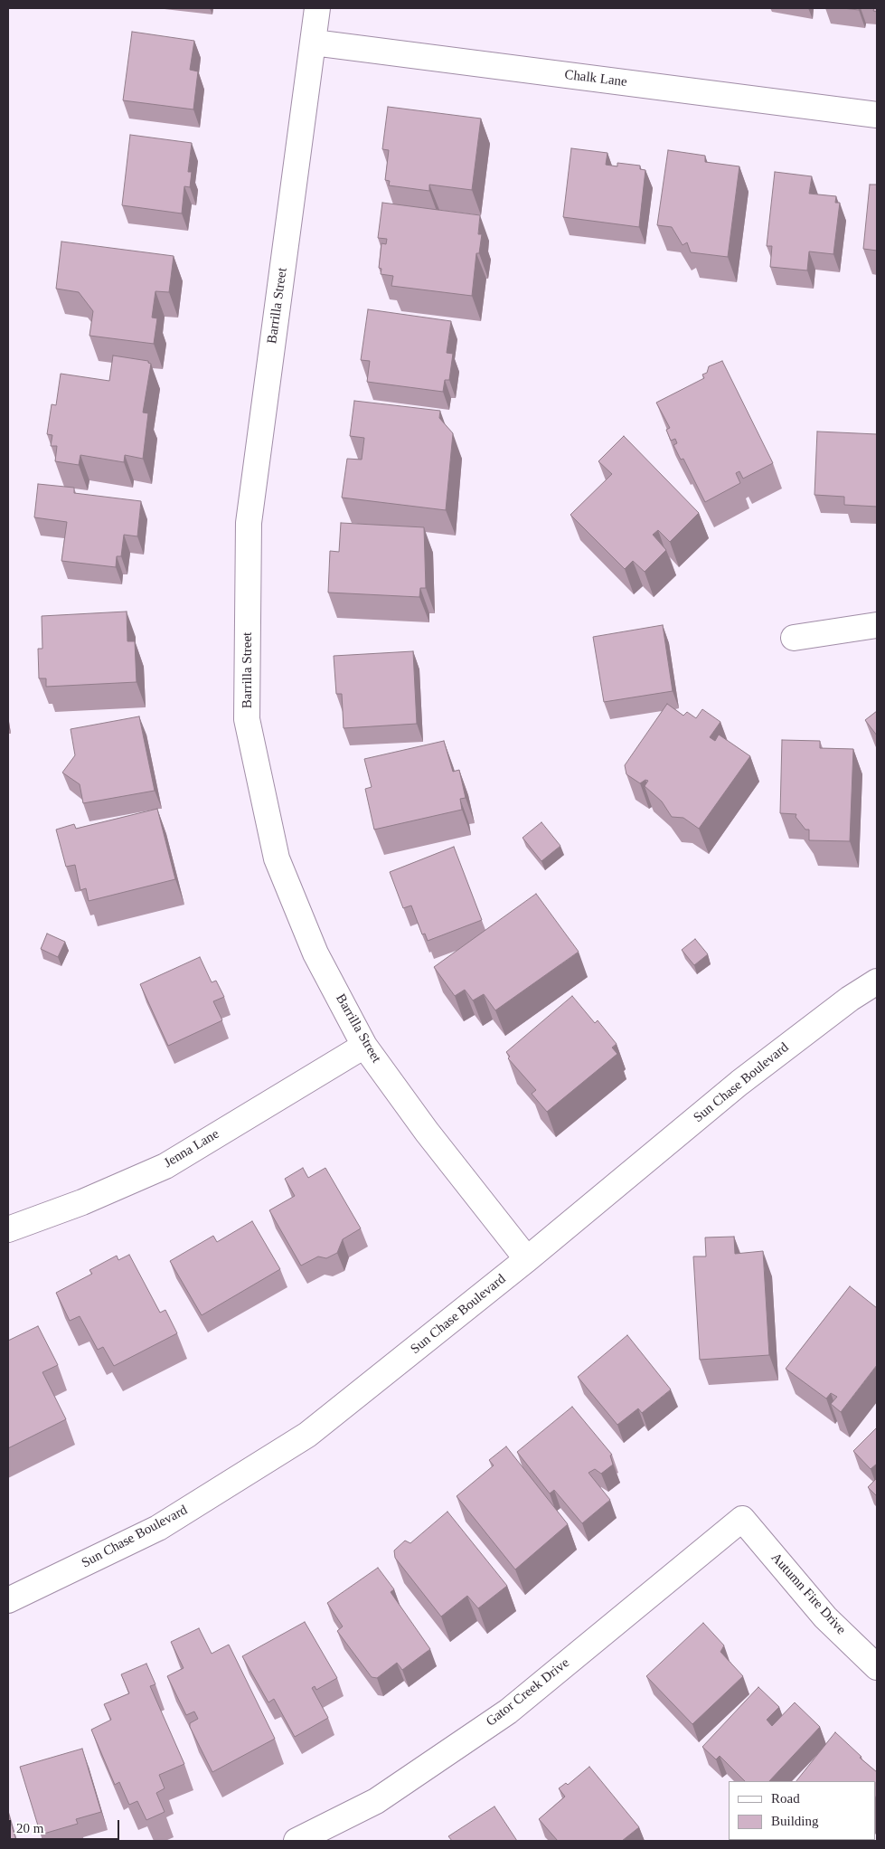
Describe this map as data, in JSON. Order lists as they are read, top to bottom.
{
  "streets": {
    "street": [
      "Chalk Lane",
      "Barrilla Street",
      "Sun Chase Boulevard",
      "Jenna Lane",
      "Autumn Fire Drive",
      "Gator Creek Drive"
    ]
  },
  "crossings": [
    ["Chalk Lane", "Barrilla Street"],
    ["Barrilla Street", "Sun Chase Boulevard"],
    ["Barrilla Street", "Jenna Lane"],
    ["Autumn Fire Drive", "Gator Creek Drive"]
  ],
  "legend": ["Road", "Building"],
  "scale_bar": "20 m"
}
